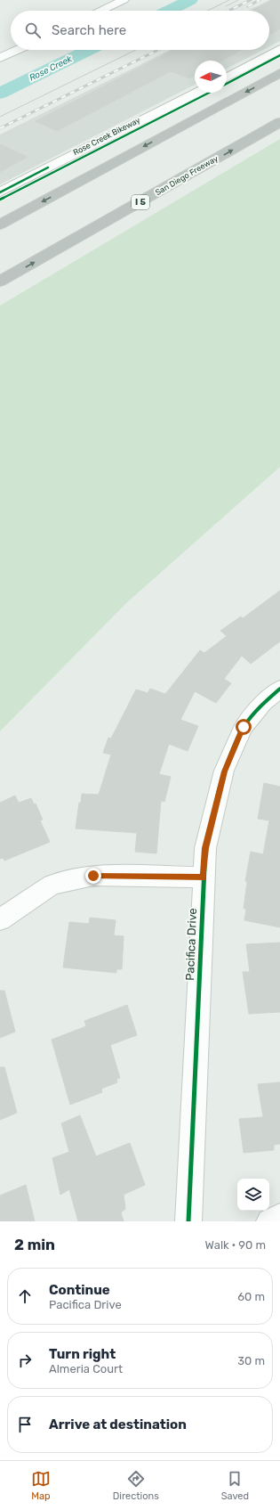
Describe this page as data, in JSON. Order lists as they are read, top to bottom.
{
  "streets": {
    "highway": ["San Diego Freeway", "I 5"],
    "street": ["Pacifica Drive"],
    "cycle path": ["Rose Creek Bikeway"]
  },
  "water": ["Rose Creek"],
  "north": "left",
  "page": {
    "search": "Search here",
    "heading": ["2 min", "Walk · 90 m"],
    "list": [
      ["Continue", "Pacifica Drive", "60 m"],
      ["Turn right", "Almeria Court", "30 m"],
      "Arrive at destination"
    ],
    "nav": ["Map", "Directions", "Saved"]
  }
}
